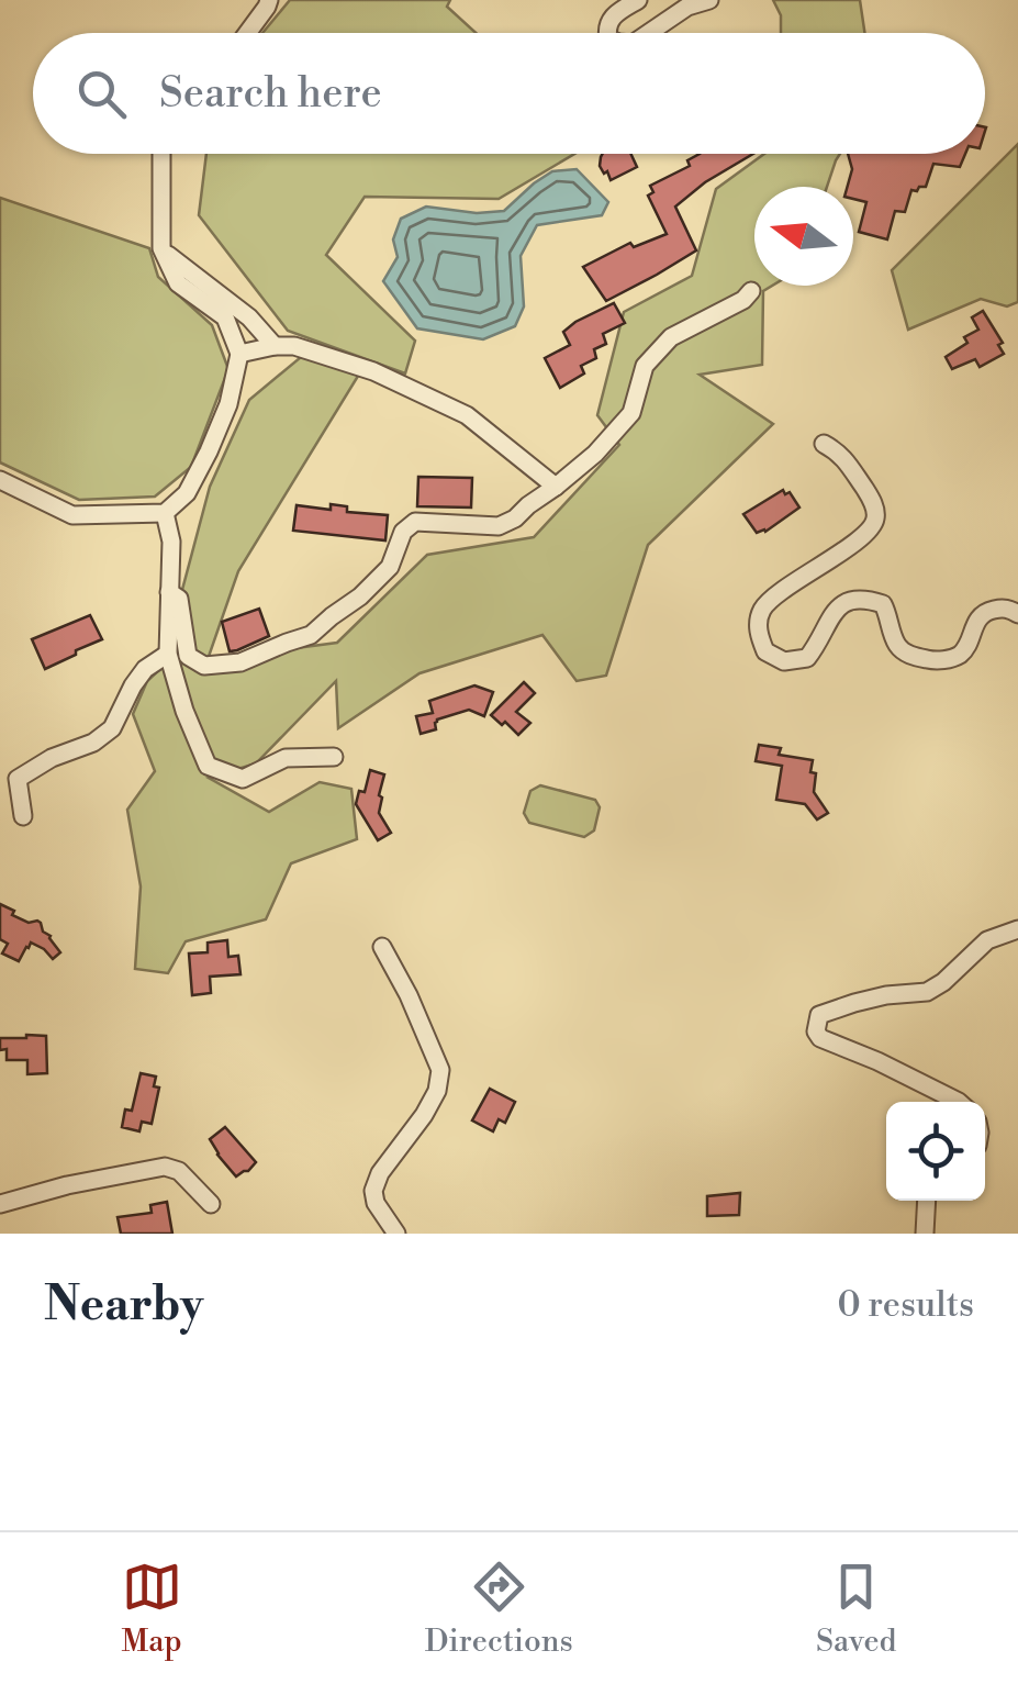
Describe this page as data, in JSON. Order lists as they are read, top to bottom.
{
  "north": "left",
  "page": {
    "search": "Search here",
    "heading": ["Nearby", "0 results"],
    "nav": ["Map", "Directions", "Saved"]
  }
}
